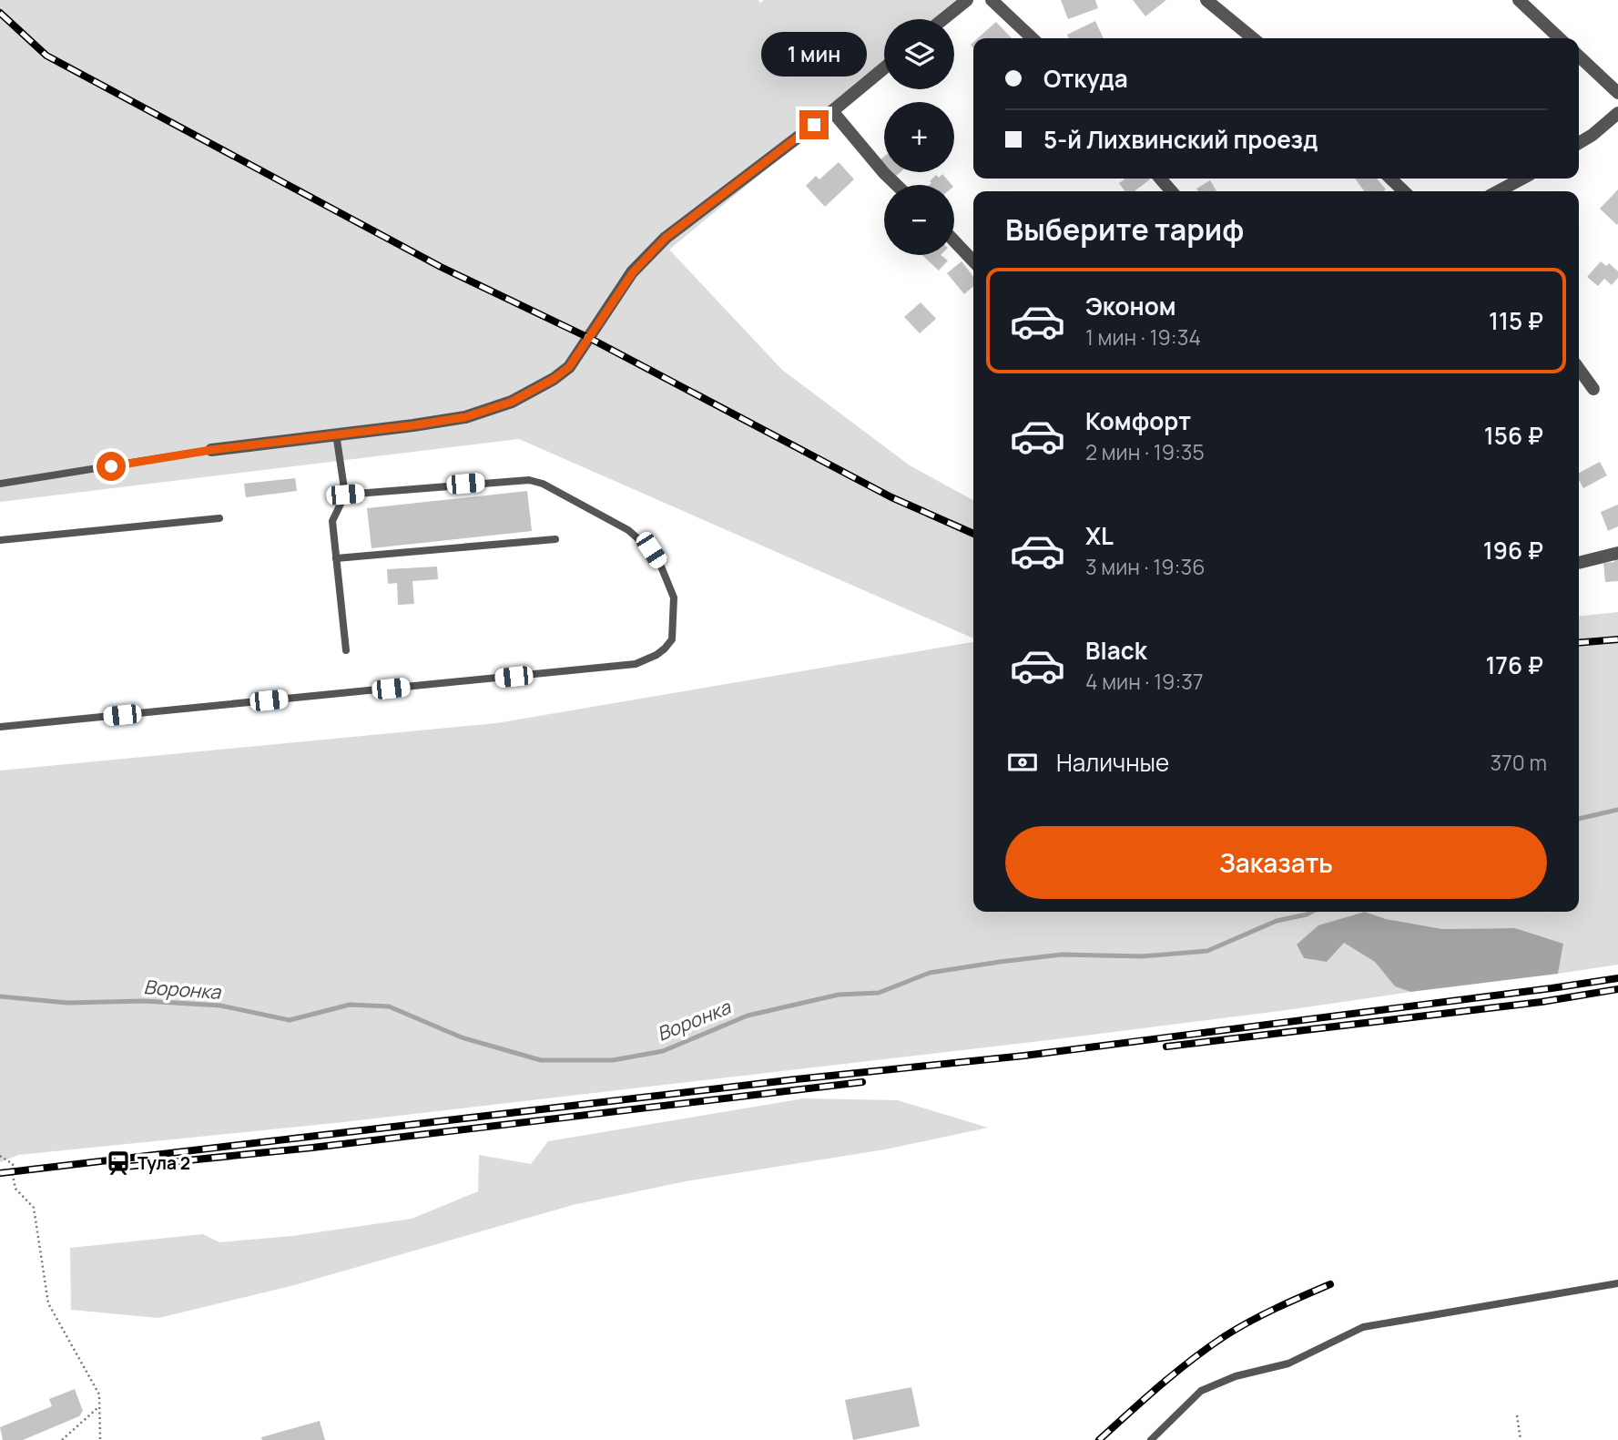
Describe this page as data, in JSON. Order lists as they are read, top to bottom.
{
  "water": ["Воронка"],
  "places": {
    "station": ["Тула 2"]
  },
  "page": {
    "map_buttons": ["+", "−"],
    "bubble": "1 мин",
    "banner": ["Откуда", "5-й Лихвинский проезд"],
    "heading": "Выберите тариф",
    "list": [
      {
        "name": "Эконом",
        "note": "1 мин · 19:34",
        "value": "115 ₽"
      },
      {
        "name": "Комфорт",
        "note": "2 мин · 19:35",
        "value": "156 ₽"
      },
      {
        "name": "XL",
        "note": "3 мин · 19:36",
        "value": "196 ₽"
      },
      {
        "name": "Black",
        "note": "4 мин · 19:37",
        "value": "176 ₽"
      }
    ],
    "pay": ["Наличные", "370 m"],
    "buttons": "Заказать"
  }
}
